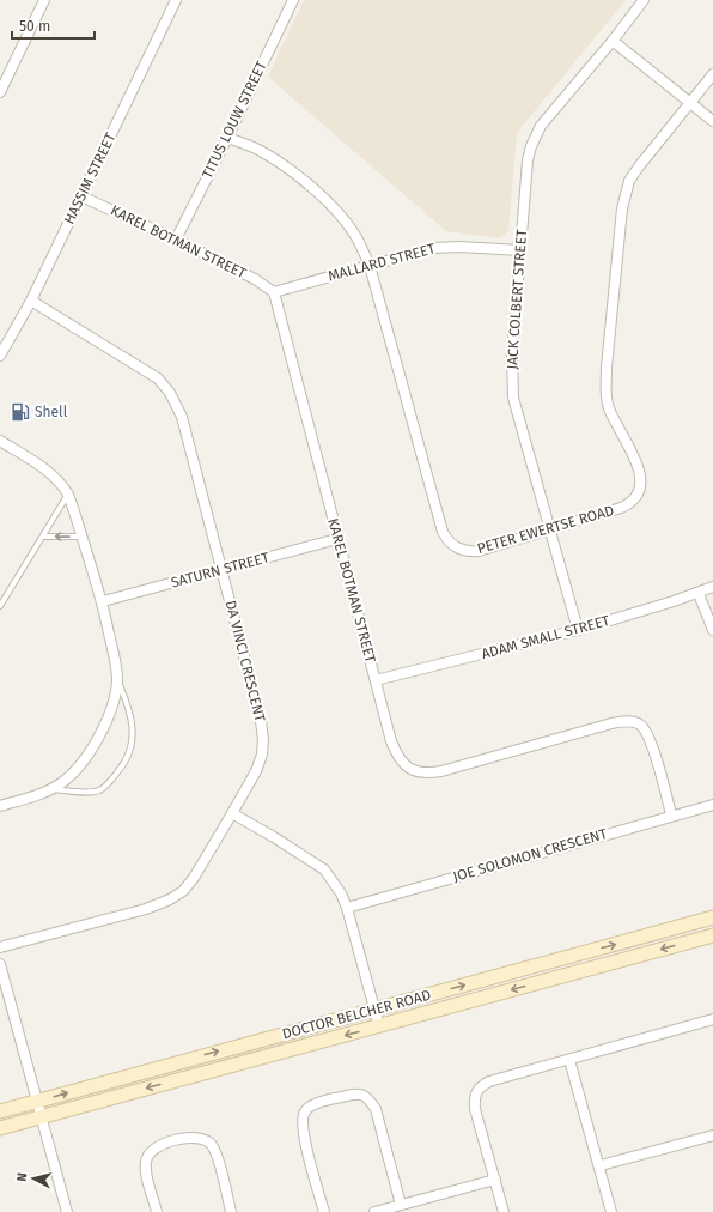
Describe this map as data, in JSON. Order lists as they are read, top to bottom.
{
  "streets": {
    "main road": ["DOCTOR BELCHER ROAD"],
    "street": [
      "TITUS LOUW STREET",
      "HASSIM STREET",
      "KAREL BOTMAN STREET",
      "MALLARD STREET",
      "JACK COLBERT STREET",
      "PETER EWERTSE ROAD",
      "SATURN STREET",
      "ADAM SMALL STREET",
      "DA VINCI CRESCENT",
      "JOE SOLOMON CRESCENT"
    ]
  },
  "crossings": [
    ["TITUS LOUW STREET", "KAREL BOTMAN STREET"],
    ["TITUS LOUW STREET", "PETER EWERTSE ROAD"],
    ["HASSIM STREET", "KAREL BOTMAN STREET"],
    ["HASSIM STREET", "DA VINCI CRESCENT"],
    ["KAREL BOTMAN STREET", "MALLARD STREET"],
    ["KAREL BOTMAN STREET", "SATURN STREET"],
    ["KAREL BOTMAN STREET", "ADAM SMALL STREET"],
    ["KAREL BOTMAN STREET", "JOE SOLOMON CRESCENT"],
    ["MALLARD STREET", "JACK COLBERT STREET"],
    ["MALLARD STREET", "PETER EWERTSE ROAD"],
    ["JACK COLBERT STREET", "PETER EWERTSE ROAD"],
    ["JACK COLBERT STREET", "ADAM SMALL STREET"],
    ["SATURN STREET", "DA VINCI CRESCENT"]
  ],
  "places": {
    "fuel station": ["Shell"]
  },
  "scale_bar": "50 m",
  "north": "left"
}
